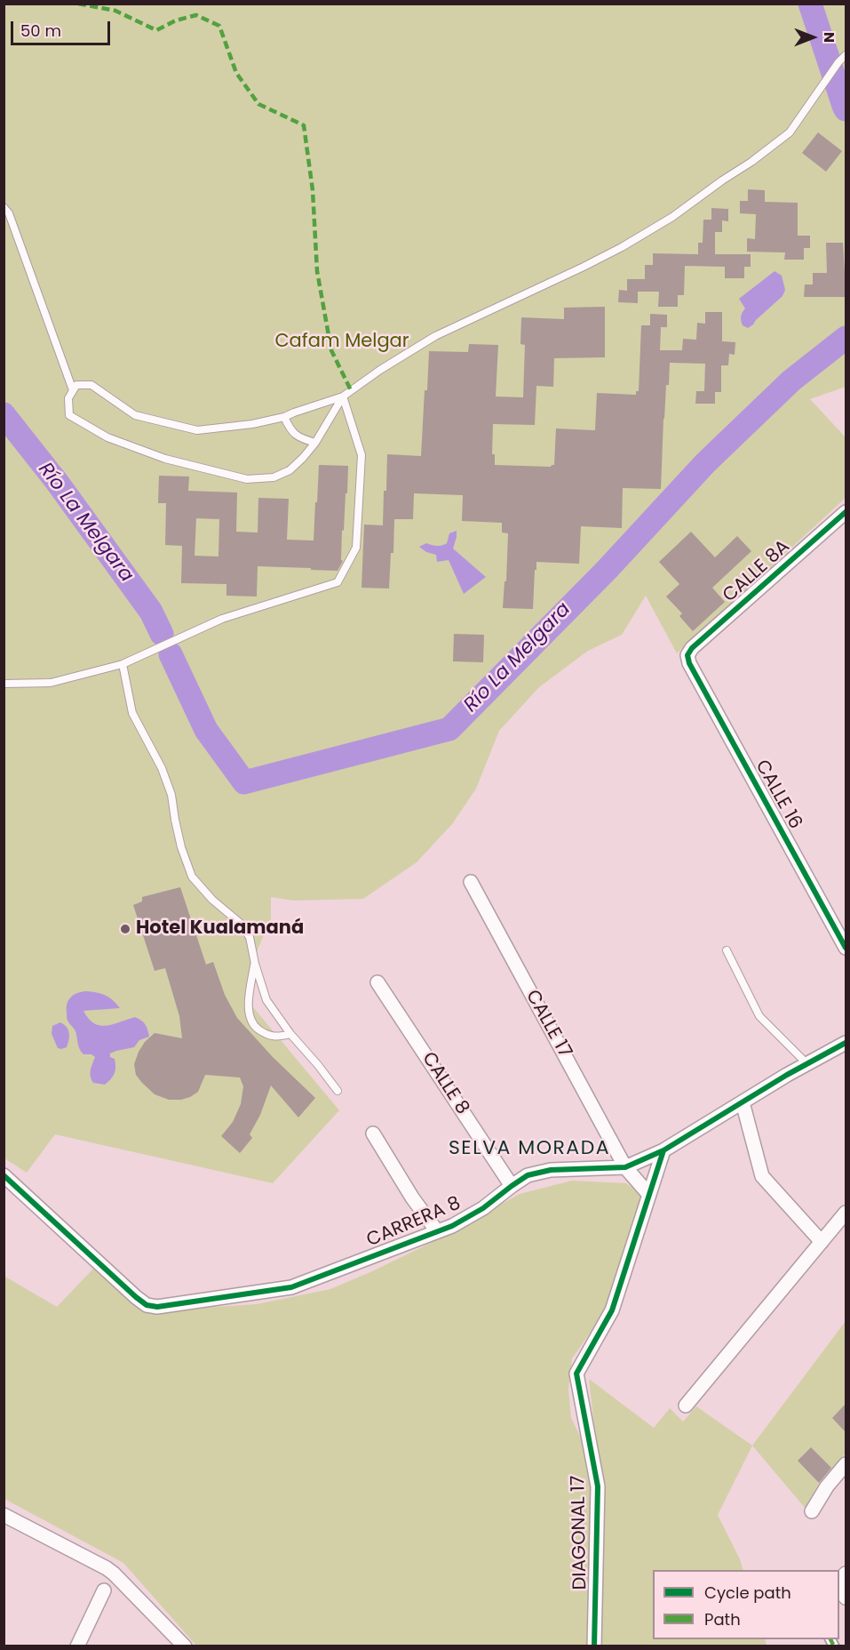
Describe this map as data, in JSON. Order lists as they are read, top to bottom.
{
  "streets": {
    "street": [
      "CALLE 8A",
      "CALLE 16",
      "CALLE 17",
      "CALLE 8",
      "CARRERA 8",
      "DIAGONAL 17"
    ]
  },
  "crossings": [
    ["CALLE 8A", "CALLE 16"],
    ["CALLE 17", "CARRERA 8"],
    ["CALLE 17", "DIAGONAL 17"],
    ["CALLE 8", "CARRERA 8"],
    ["CARRERA 8", "DIAGONAL 17"]
  ],
  "districts": ["SELVA MORADA"],
  "water": ["Río La Melgara"],
  "parks": ["Cafam Melgar"],
  "places": ["Hotel Kualamaná"],
  "legend": ["Cycle path", "Path"],
  "scale_bar": "50 m",
  "north": "right"
}
